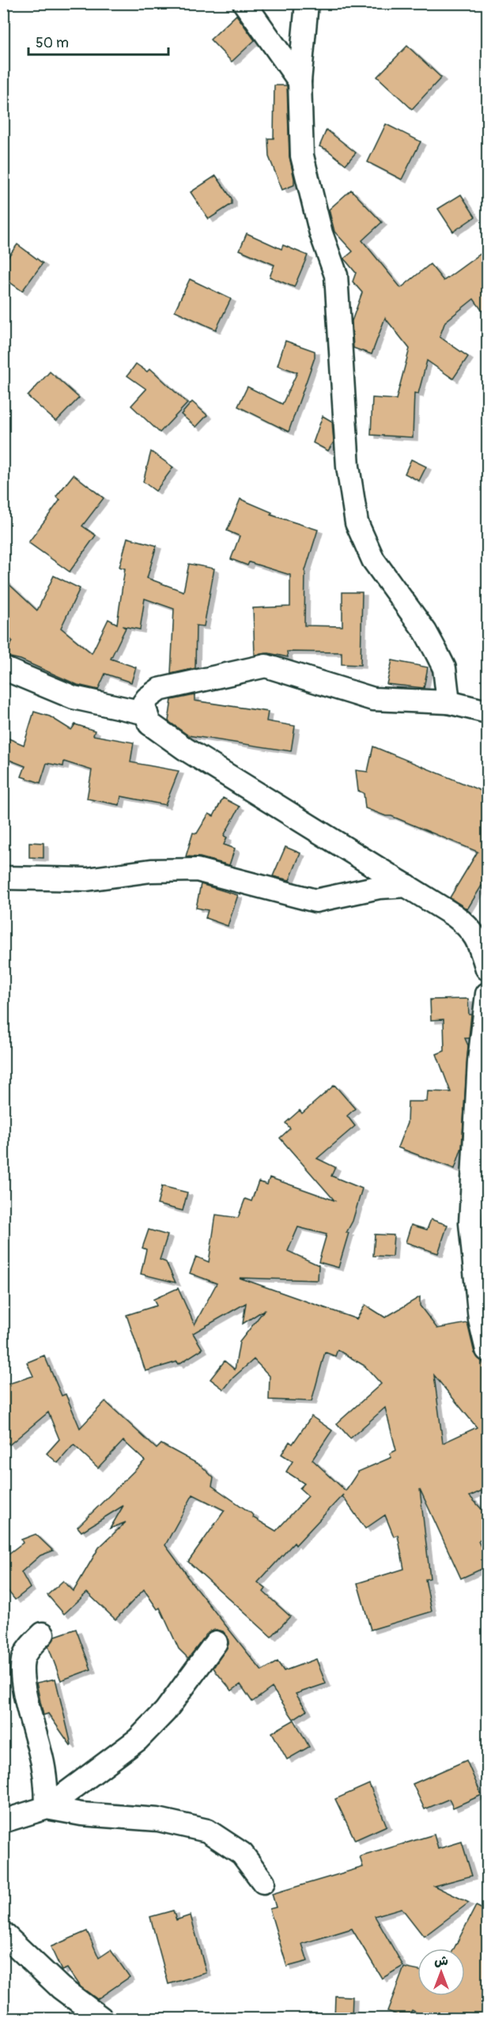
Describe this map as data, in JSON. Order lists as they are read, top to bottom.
{
  "scale_bar": "50 m",
  "north": "top"
}
